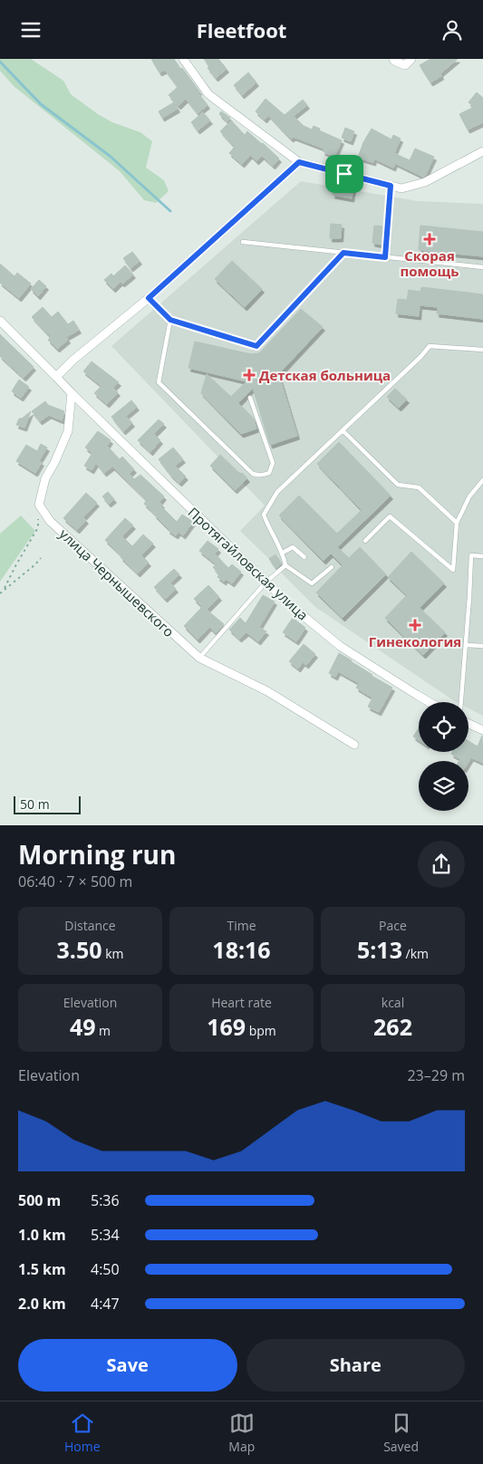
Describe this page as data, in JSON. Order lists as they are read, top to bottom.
{
  "streets": {
    "street": ["Протягайловская улица", "улица Чернышевского"]
  },
  "crossings": [
    ["Протягайловская улица", "улица Чернышевского"]
  ],
  "places": {
    "health": ["Скорая помощь", "Детская больница", "Гинекология"]
  },
  "scale_bar": "50 m",
  "page": {
    "header": "Fleetfoot",
    "scale": "50 m",
    "heading": ["Morning run", "06:40 · 7 × 500 m"],
    "stats": [
      ["Distance", "3.50 km"],
      ["Time", "18:16"],
      ["Pace", "5:13 /km"],
      ["Elevation", "49 m"],
      ["Heart rate", "169 bpm"],
      ["kcal", "262"]
    ],
    "chart": ["Elevation", "23–29 m"],
    "list": [
      {
        "name": "500 m",
        "note": "5:36"
      },
      {
        "name": "1.0 km",
        "note": "5:34"
      },
      {
        "name": "1.5 km",
        "note": "4:50"
      },
      {
        "name": "2.0 km",
        "note": "4:47"
      }
    ],
    "buttons": ["Save", "Share"],
    "tabs": ["Home", "Map", "Saved"]
  }
}
